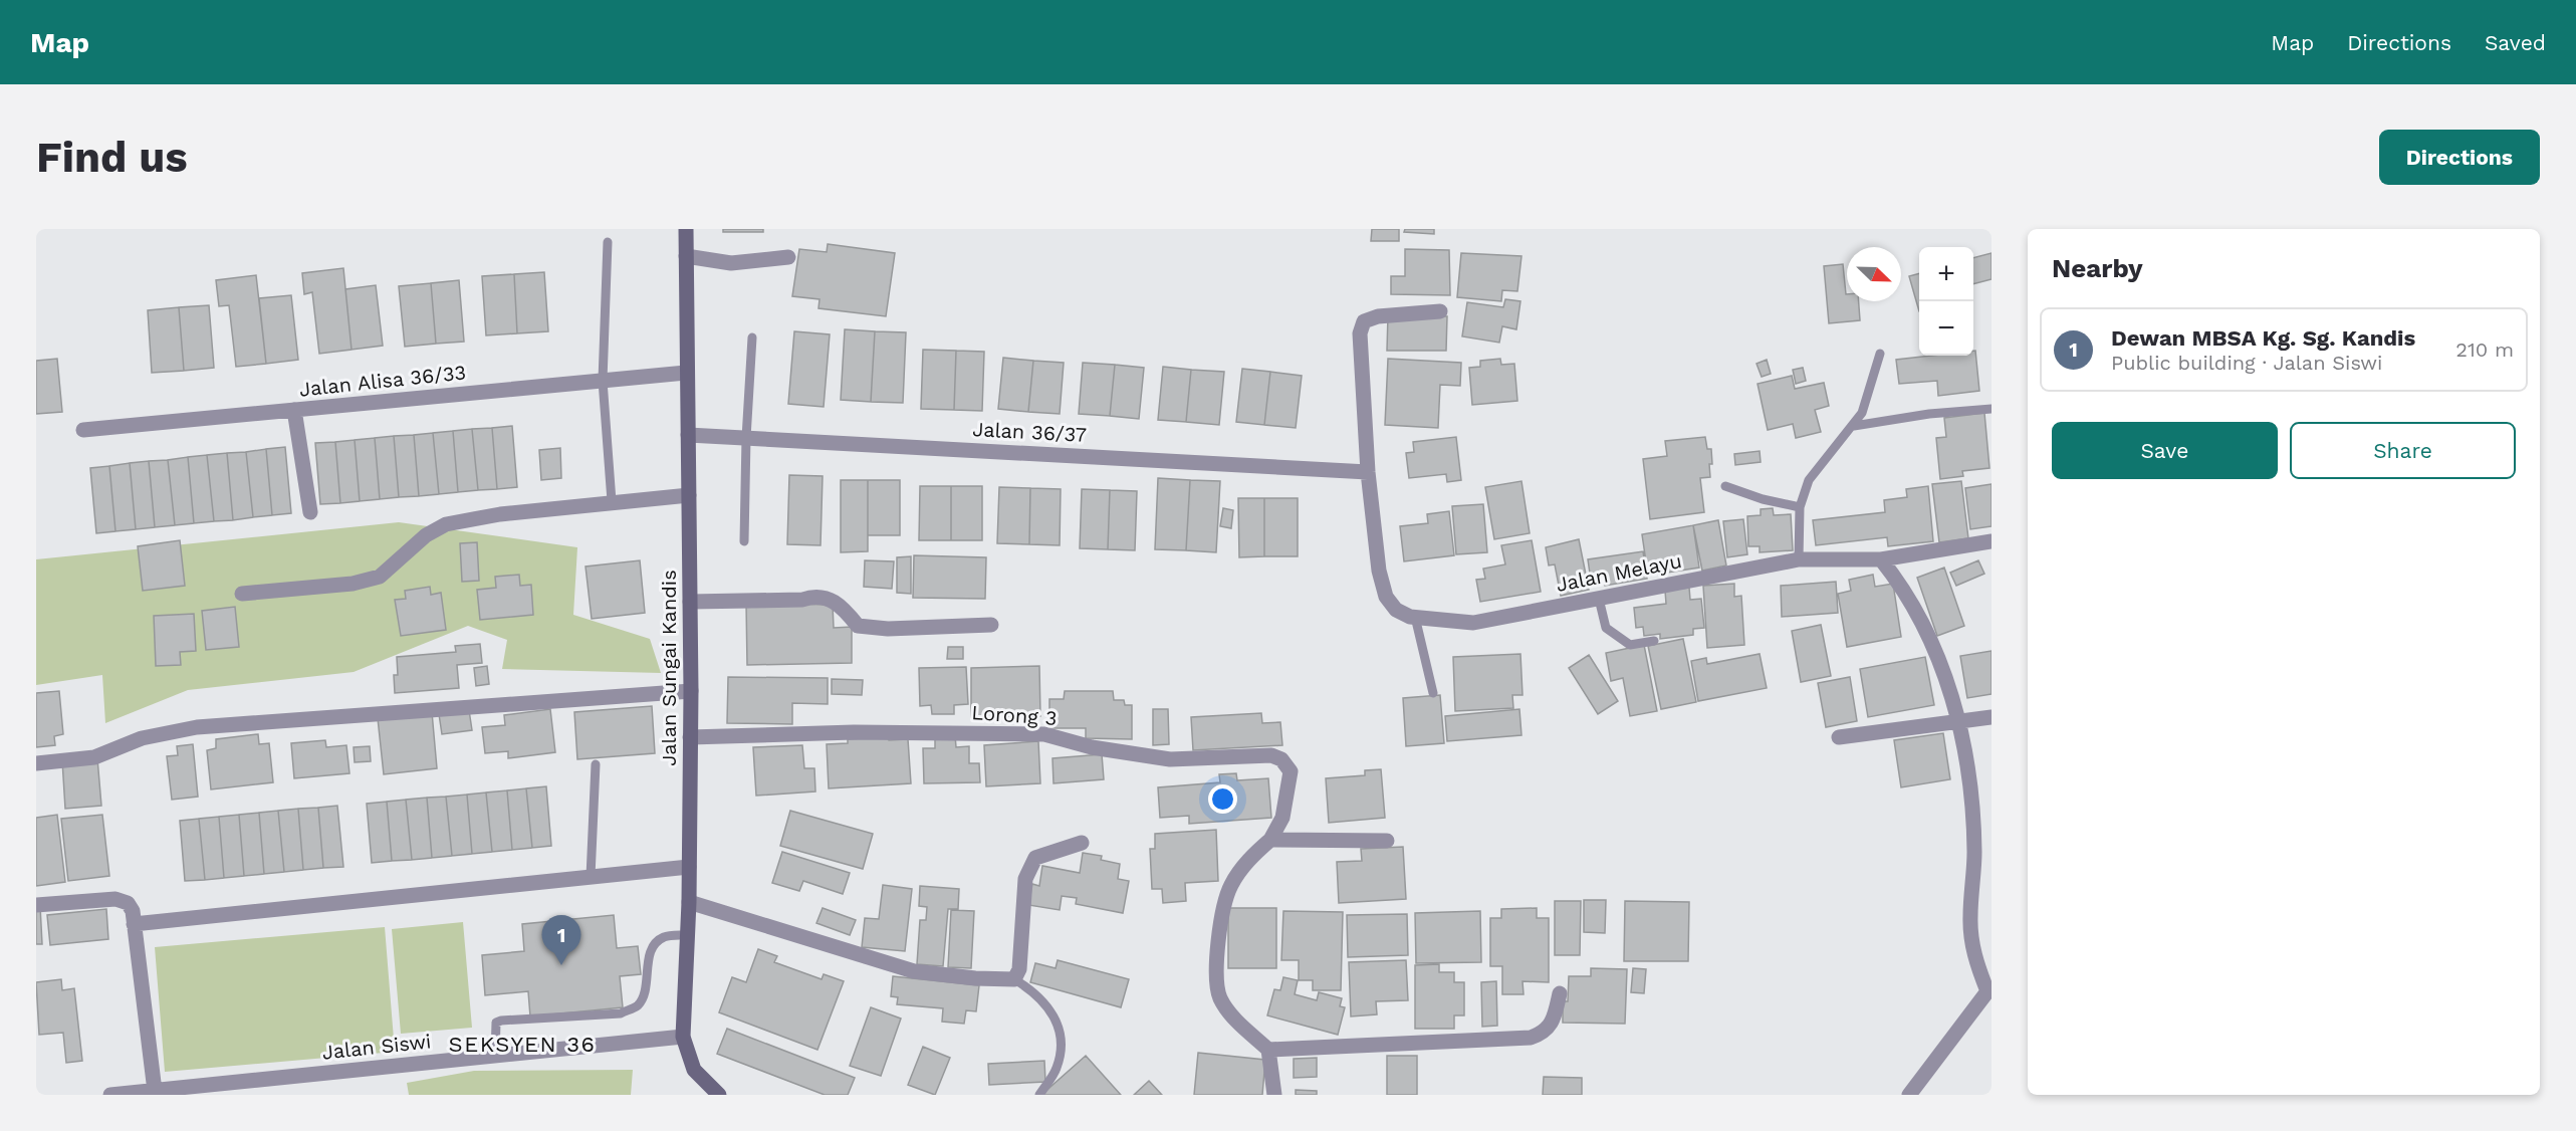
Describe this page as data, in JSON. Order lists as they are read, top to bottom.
{
  "streets": {
    "street": [
      "Jalan Alisa 36/33",
      "Jalan 36/37",
      "Jalan Melayu",
      "Jalan Sungai Kandis",
      "Lorong 3",
      "Jalan Siswi"
    ]
  },
  "crossings": [
    ["Jalan Alisa 36/33", "Jalan Sungai Kandis"],
    ["Jalan 36/37", "Jalan Melayu"],
    ["Jalan 36/37", "Jalan Sungai Kandis"],
    ["Jalan Sungai Kandis", "Lorong 3"],
    ["Jalan Sungai Kandis", "Jalan Siswi"]
  ],
  "districts": ["SEKSYEN 36"],
  "north": "bottom right",
  "page": {
    "header": "Map",
    "nav": ["Map", "Directions", "Saved"],
    "buttons": [
      "Directions",
      ["Save", "Share"]
    ],
    "title": "Find us",
    "heading": "Nearby",
    "map_buttons": ["+", "−"],
    "list": [
      {
        "mark": "1",
        "name": "Dewan MBSA Kg. Sg. Kandis",
        "note": "Public building · Jalan Siswi",
        "value": "210 m"
      }
    ],
    "pins": "1"
  }
}
